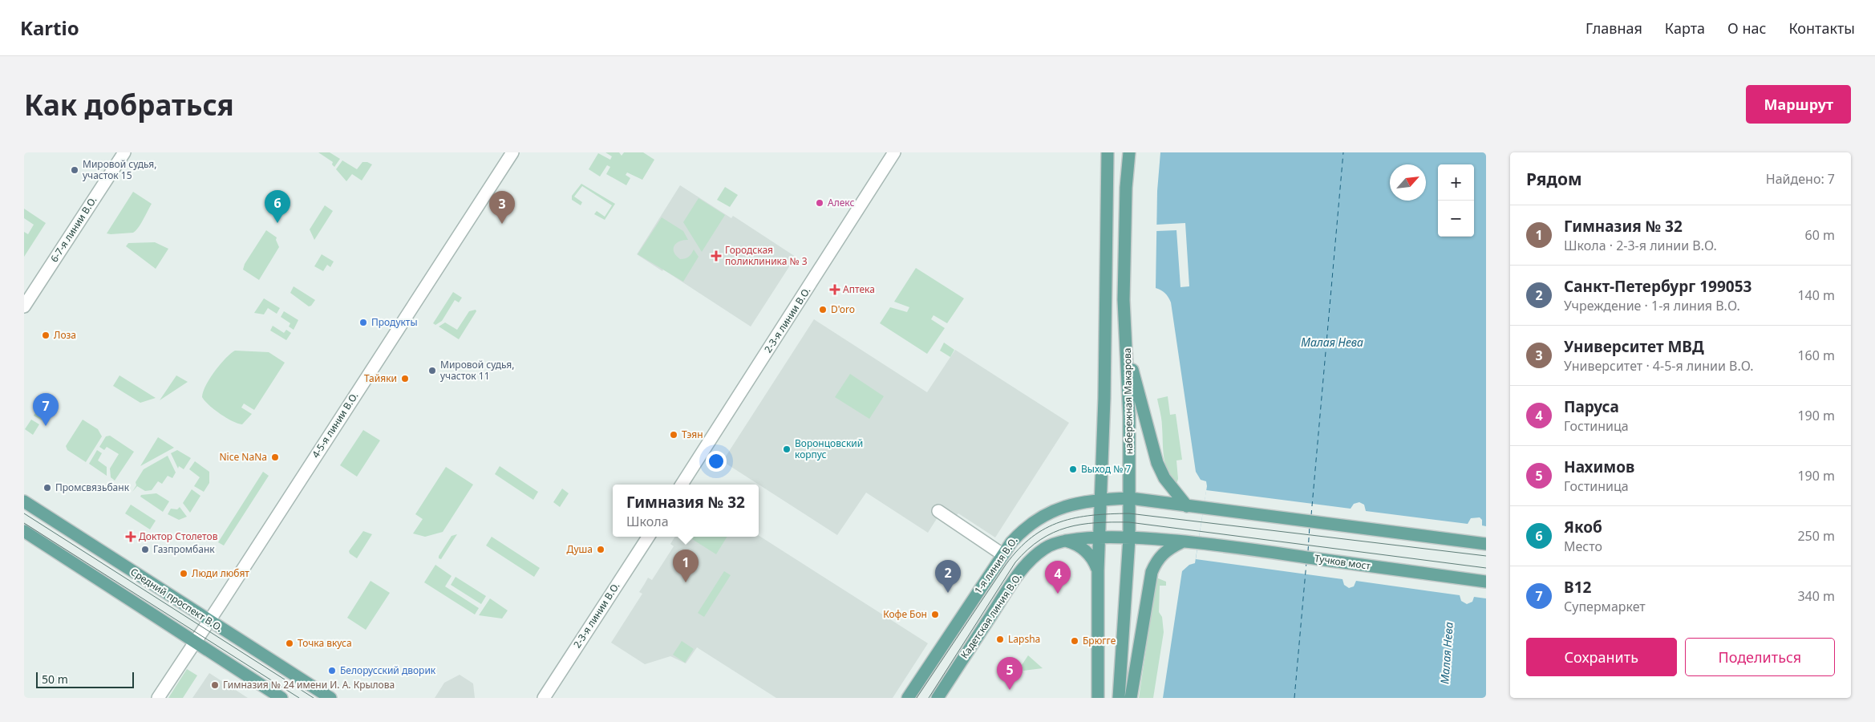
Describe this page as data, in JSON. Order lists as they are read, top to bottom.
{
  "streets": {
    "main road": [
      "набережная Макарова",
      "Тучков мост",
      "1-я линия В.О.",
      "Средний проспект В.О.",
      "Кадетская линия В.О."
    ],
    "street": ["6-7-я линии В.О.", "2-3-я линии В.О.", "4-5-я линии В.О."]
  },
  "crossings": [
    ["набережная Макарова", "1-я линия В.О."],
    ["набережная Макарова", "Кадетская линия В.О."],
    ["4-5-я линии В.О.", "Средний проспект В.О."],
    ["Тучков мост", "Кадетская линия В.О."]
  ],
  "water": ["Малая Нева"],
  "places": {
    "other": [
      "Мировой судья, участок 15",
      "Алекс",
      "D'oro",
      "Продукты",
      "Лоза",
      "Мировой судья, участок 11",
      "Тайяки",
      "Тэян",
      "Воронцовский корпус",
      "Nice NaNa",
      "Выход № 7",
      "Промсвязьбанк",
      "Газпромбанк",
      "Душа",
      "Люди любят",
      "Кофе Бон",
      "Lapsha",
      "Брюгге",
      "Точка вкуса",
      "Белорусский дворик",
      "Гимназия № 24 имени И. А. Крылова"
    ],
    "health": ["Городская поликлиника № 3", "Аптека", "Доктор Столетов"]
  },
  "scale_bar": "50 m",
  "north": "top right",
  "page": {
    "header": "Kartio",
    "nav": [
      "Главная",
      "Карта",
      "О нас",
      "Контакты"
    ],
    "buttons": [
      "Маршрут",
      ["Сохранить", "Поделиться"]
    ],
    "title": "Как добраться",
    "heading": ["Рядом", "Найдено: 7"],
    "map_buttons": ["+", "−"],
    "pins": [
      "6",
      "3",
      "7",
      "1",
      "2",
      "4",
      "5"
    ],
    "list": [
      {
        "mark": "1",
        "name": "Гимназия № 32",
        "note": "Школа · 2-3-я линии В.О.",
        "value": "60 m"
      },
      {
        "mark": "2",
        "name": "Санкт-Петербург 199053",
        "note": "Учреждение · 1-я линия В.О.",
        "value": "140 m"
      },
      {
        "mark": "3",
        "name": "Университет МВД",
        "note": "Университет · 4-5-я линии В.О.",
        "value": "160 m"
      },
      {
        "mark": "4",
        "name": "Паруса",
        "note": "Гостиница",
        "value": "190 m"
      },
      {
        "mark": "5",
        "name": "Нахимов",
        "note": "Гостиница",
        "value": "190 m"
      },
      {
        "mark": "6",
        "name": "Якоб",
        "note": "Место",
        "value": "250 m"
      },
      {
        "mark": "7",
        "name": "B12",
        "note": "Супермаркет",
        "value": "340 m"
      }
    ],
    "popup": ["Гимназия № 32", "Школа"],
    "scale": "50 m"
  }
}
